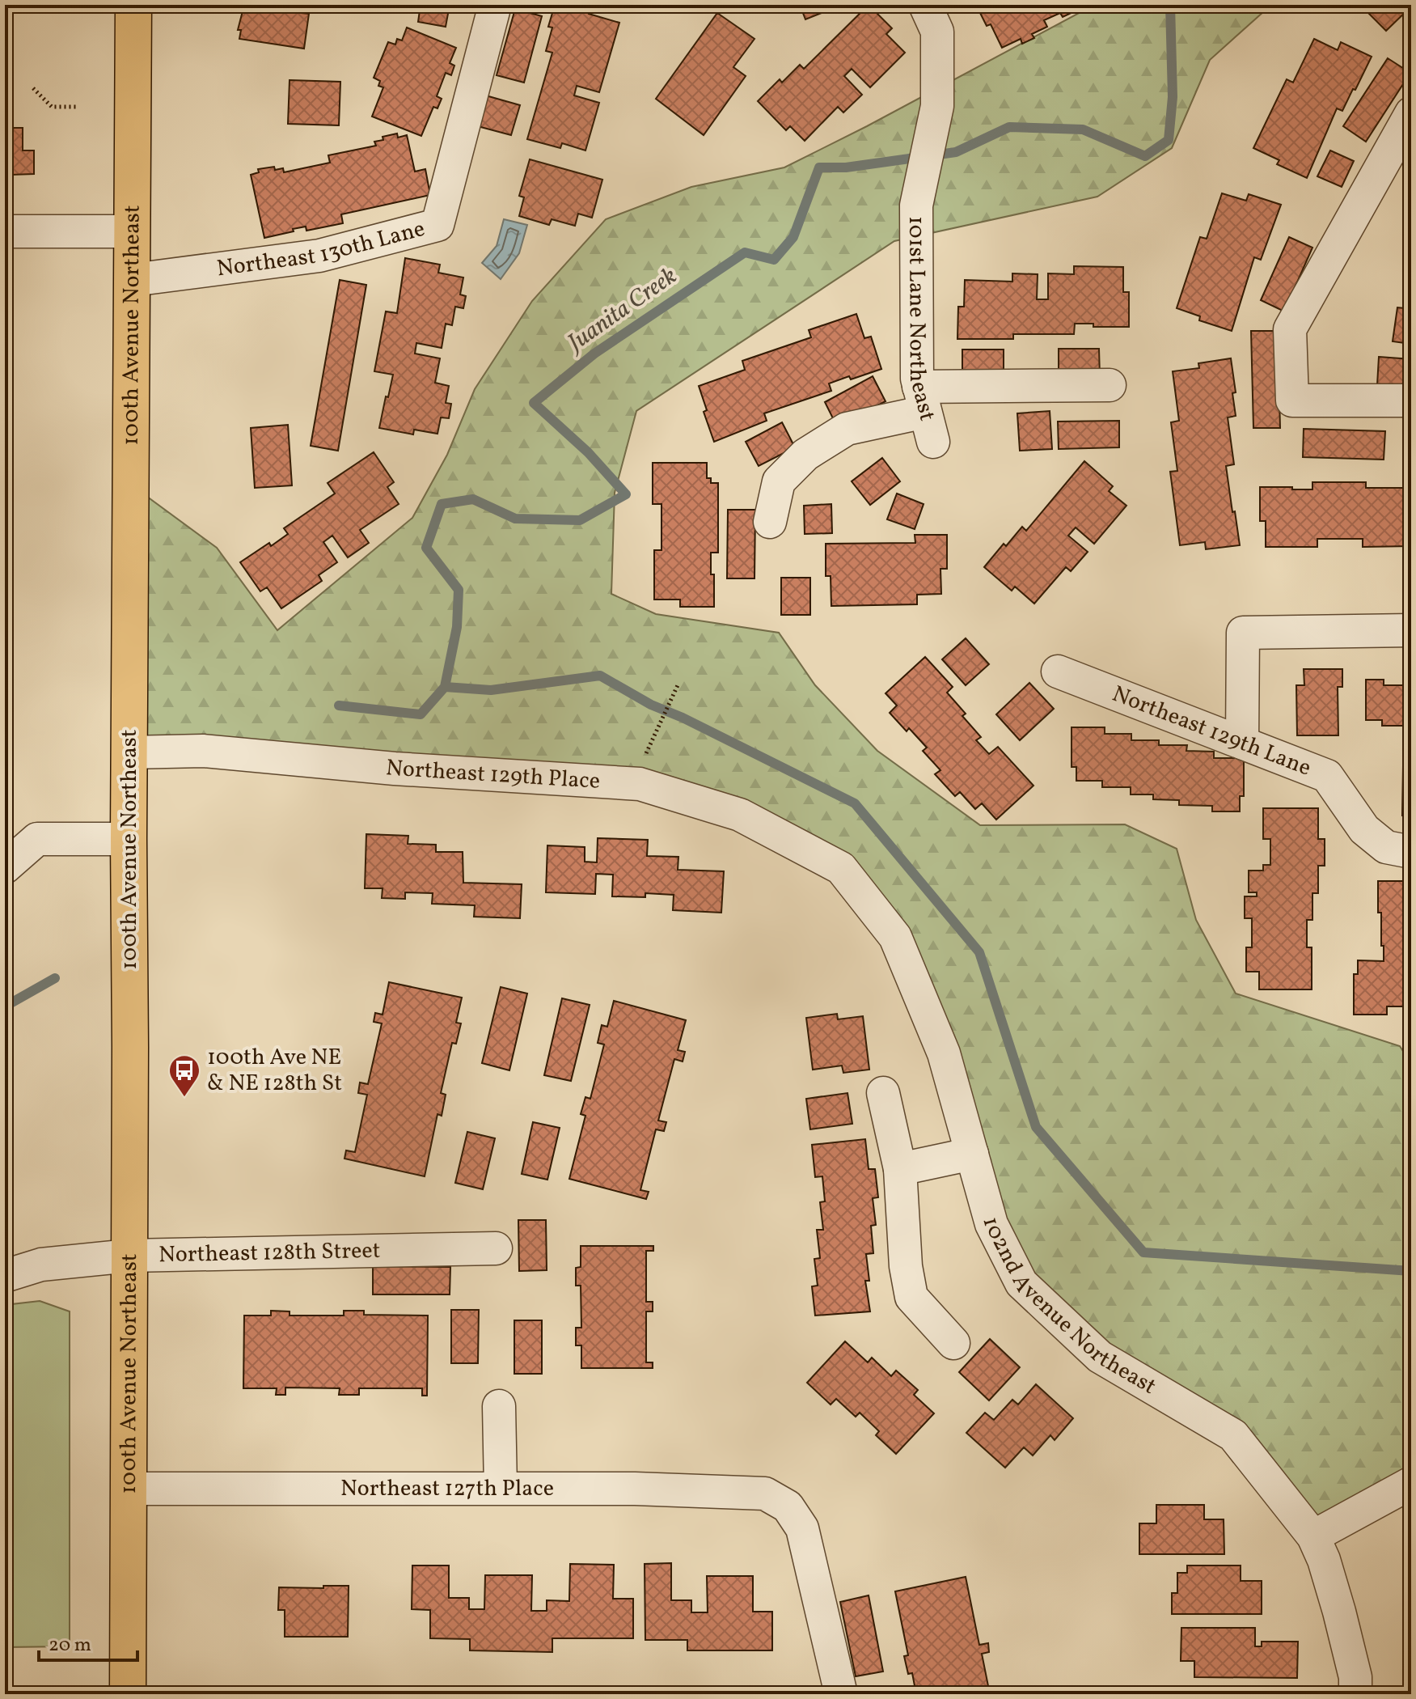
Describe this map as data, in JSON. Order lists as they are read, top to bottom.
{
  "streets": {
    "main road": ["100th Avenue Northeast"],
    "street": [
      "Northeast 130th Lane",
      "101st Lane Northeast",
      "Northeast 129th Lane",
      "Northeast 129th Place",
      "Northeast 128th Street",
      "102nd Avenue Northeast",
      "Northeast 127th Place"
    ]
  },
  "crossings": [
    ["Northeast 130th Lane", "100th Avenue Northeast"],
    ["100th Avenue Northeast", "Northeast 129th Place"],
    ["100th Avenue Northeast", "Northeast 128th Street"],
    ["100th Avenue Northeast", "Northeast 127th Place"],
    ["Northeast 129th Place", "102nd Avenue Northeast"]
  ],
  "water": ["Juanita Creek"],
  "places": {
    "bus stop": ["100th Ave NE & NE 128th St"]
  },
  "scale_bar": "20 m"
}
